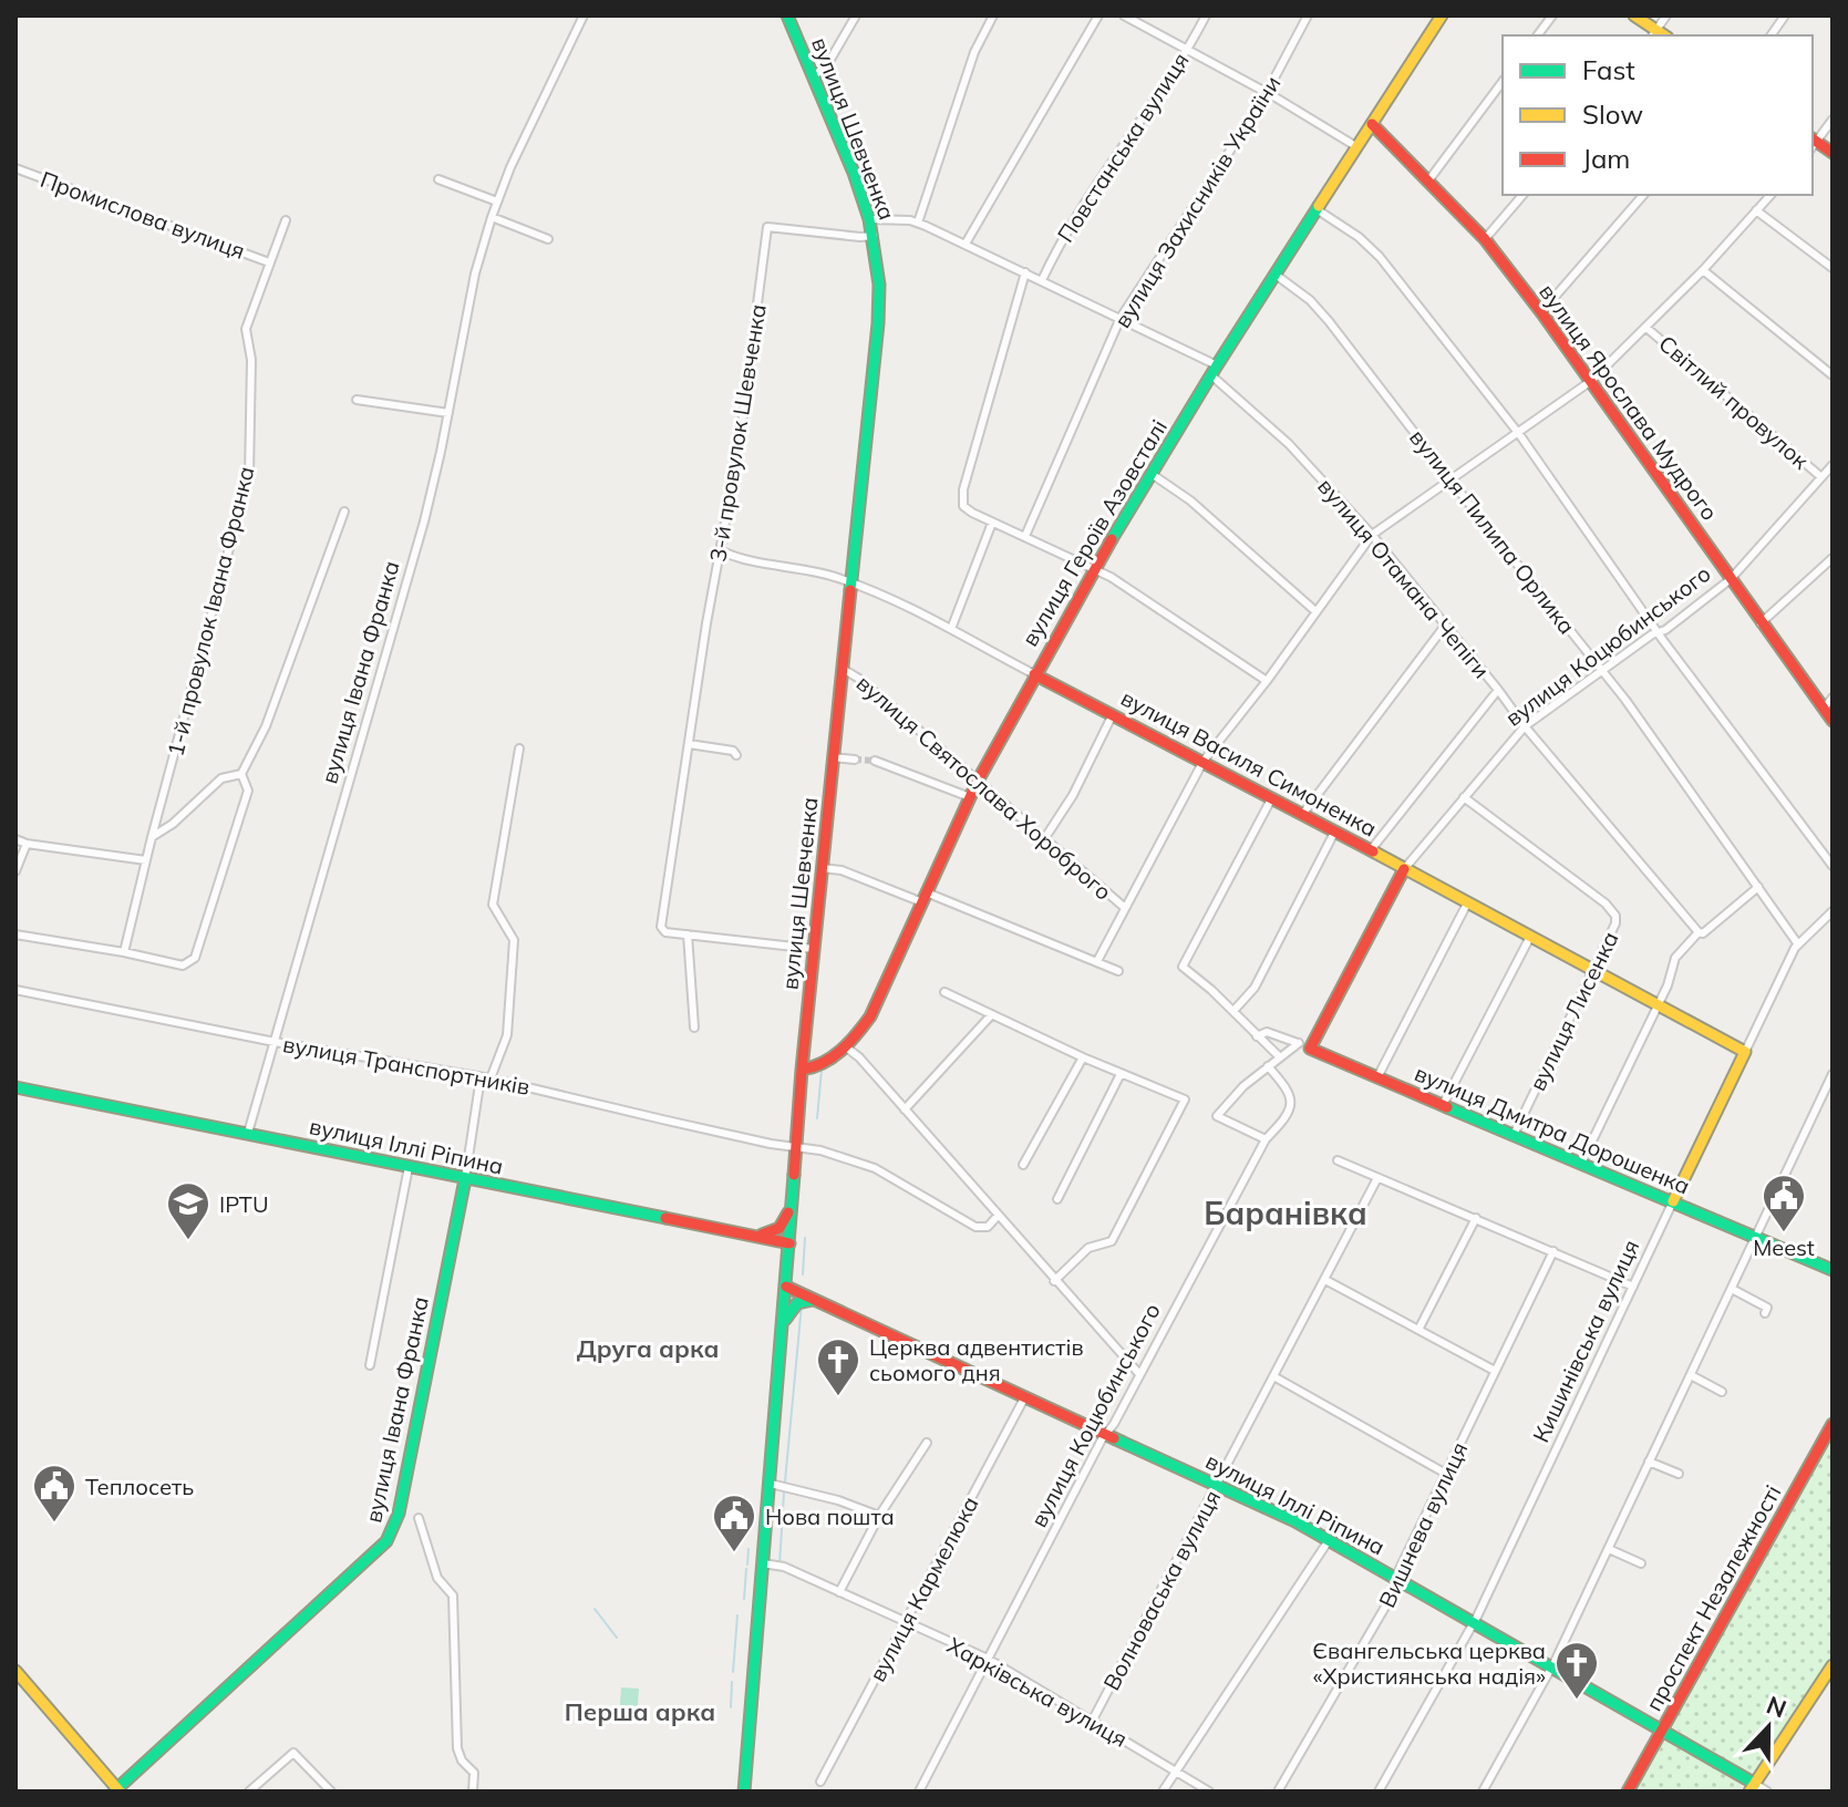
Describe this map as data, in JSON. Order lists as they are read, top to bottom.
{
  "streets": {
    "street": [
      "вулиця Шевченка",
      "Повстанська вулиця",
      "вулиця Захисників України",
      "Промислова вулиця",
      "вулиця Ярослава Мудрого",
      "Світлий провулок",
      "3-й провулок Шевченка",
      "вулиця Пилипа Орлика",
      "вулиця Героїв Азовсталі",
      "вулиця Отамана Чепіги",
      "1-й провулок Івана Франка",
      "вулиця Коцюбинського",
      "вулиця Івана Франка",
      "вулиця Василя Симоненка",
      "вулиця Святослава Хороброго",
      "вулиця Лисенка",
      "вулиця Транспортників",
      "вулиця Дмитра Дорошенка",
      "вулиця Іллі Ріпина",
      "Кишинівська вулиця",
      "Вишнева вулиця",
      "вулиця Кармелюка",
      "Волноваська вулиця",
      "проспект Незалежності",
      "Харківська вулиця"
    ]
  },
  "crossings": [
    ["вулиця Шевченка", "3-й провулок Шевченка"],
    ["вулиця Шевченка", "вулиця Героїв Азовсталі"],
    ["вулиця Шевченка", "вулиця Отамана Чепіги"],
    ["вулиця Шевченка", "вулиця Василя Симоненка"],
    ["вулиця Шевченка", "вулиця Святослава Хороброго"],
    ["вулиця Шевченка", "вулиця Транспортників"],
    ["вулиця Шевченка", "вулиця Іллі Ріпина"],
    ["вулиця Шевченка", "Харківська вулиця"],
    ["Повстанська вулиця", "вулиця Отамана Чепіги"],
    ["вулиця Захисників України", "вулиця Отамана Чепіги"],
    ["Промислова вулиця", "1-й провулок Івана Франка"],
    ["вулиця Ярослава Мудрого", "вулиця Героїв Азовсталі"],
    ["вулиця Ярослава Мудрого", "вулиця Коцюбинського"],
    ["Світлий провулок", "вулиця Коцюбинського"],
    ["3-й провулок Шевченка", "вулиця Василя Симоненка"],
    ["вулиця Пилипа Орлика", "вулиця Героїв Азовсталі"],
    ["вулиця Пилипа Орлика", "вулиця Коцюбинського"],
    ["вулиця Пилипа Орлика", "Кишинівська вулиця"],
    ["вулиця Героїв Азовсталі", "вулиця Отамана Чепіги"],
    ["вулиця Героїв Азовсталі", "вулиця Василя Симоненка"],
    ["вулиця Героїв Азовсталі", "вулиця Святослава Хороброго"],
    ["вулиця Отамана Чепіги", "вулиця Коцюбинського"],
    ["вулиця Коцюбинського", "вулиця Василя Симоненка"],
    ["вулиця Коцюбинського", "вулиця Лисенка"],
    ["вулиця Коцюбинського", "вулиця Дмитра Дорошенка"],
    ["вулиця Коцюбинського", "вулиця Іллі Ріпина"],
    ["вулиця Коцюбинського", "Харківська вулиця"],
    ["вулиця Івана Франка", "вулиця Транспортників"],
    ["вулиця Івана Франка", "вулиця Іллі Ріпина"],
    ["вулиця Василя Симоненка", "вулиця Лисенка"],
    ["вулиця Василя Симоненка", "Кишинівська вулиця"],
    ["вулиця Лисенка", "вулиця Дмитра Дорошенка"],
    ["вулиця Дмитра Дорошенка", "Кишинівська вулиця"],
    ["вулиця Іллі Ріпина", "Кишинівська вулиця"],
    ["вулиця Іллі Ріпина", "Вишнева вулиця"],
    ["вулиця Іллі Ріпина", "вулиця Кармелюка"],
    ["вулиця Іллі Ріпина", "Волноваська вулиця"],
    ["вулиця Іллі Ріпина", "проспект Незалежності"],
    ["вулиця Кармелюка", "Харківська вулиця"],
    ["Волноваська вулиця", "Харківська вулиця"]
  ],
  "districts": ["Баранівка", "Друга арка", "Перша арка"],
  "places": {
    "public building": ["Meest", "Теплосеть", "Нова пошта"],
    "school or university": ["IPTU"],
    "church": ["Церква адвентистів сьомого дня", "Євангельська церква «Християнська надія»"]
  },
  "legend": ["Fast", "Slow", "Jam"],
  "north": "top"
}
